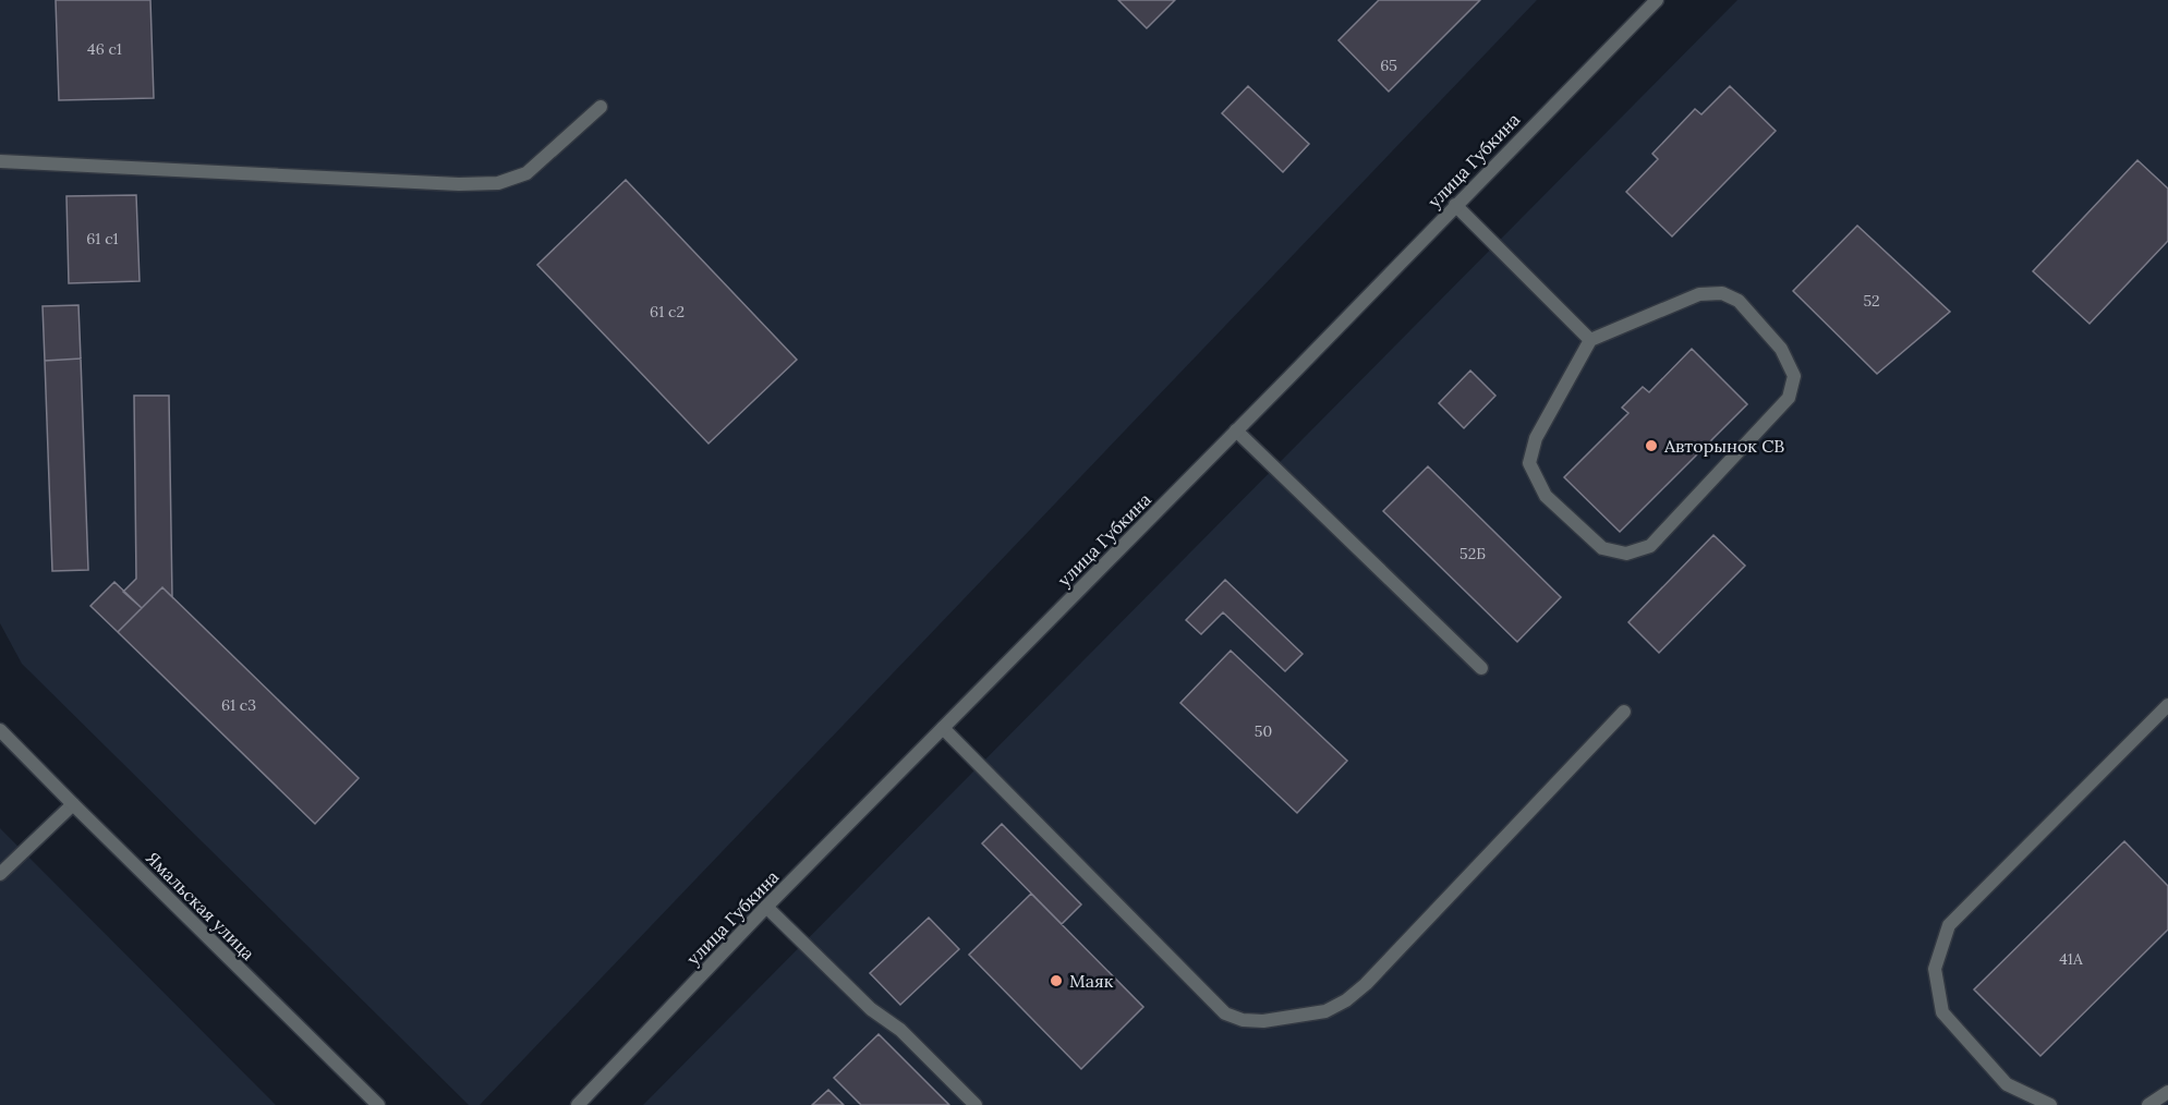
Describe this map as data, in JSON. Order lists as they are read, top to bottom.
{
  "streets": {
    "street": ["улица Губкина", "Ямальская улица"]
  },
  "places": ["Авторынок СВ", "Маяк"],
  "house_numbers": [
    "46 с1",
    "65",
    "61 с1",
    "52",
    "61 с2",
    "52Б",
    "61 с3",
    "50",
    "41А"
  ]
}
